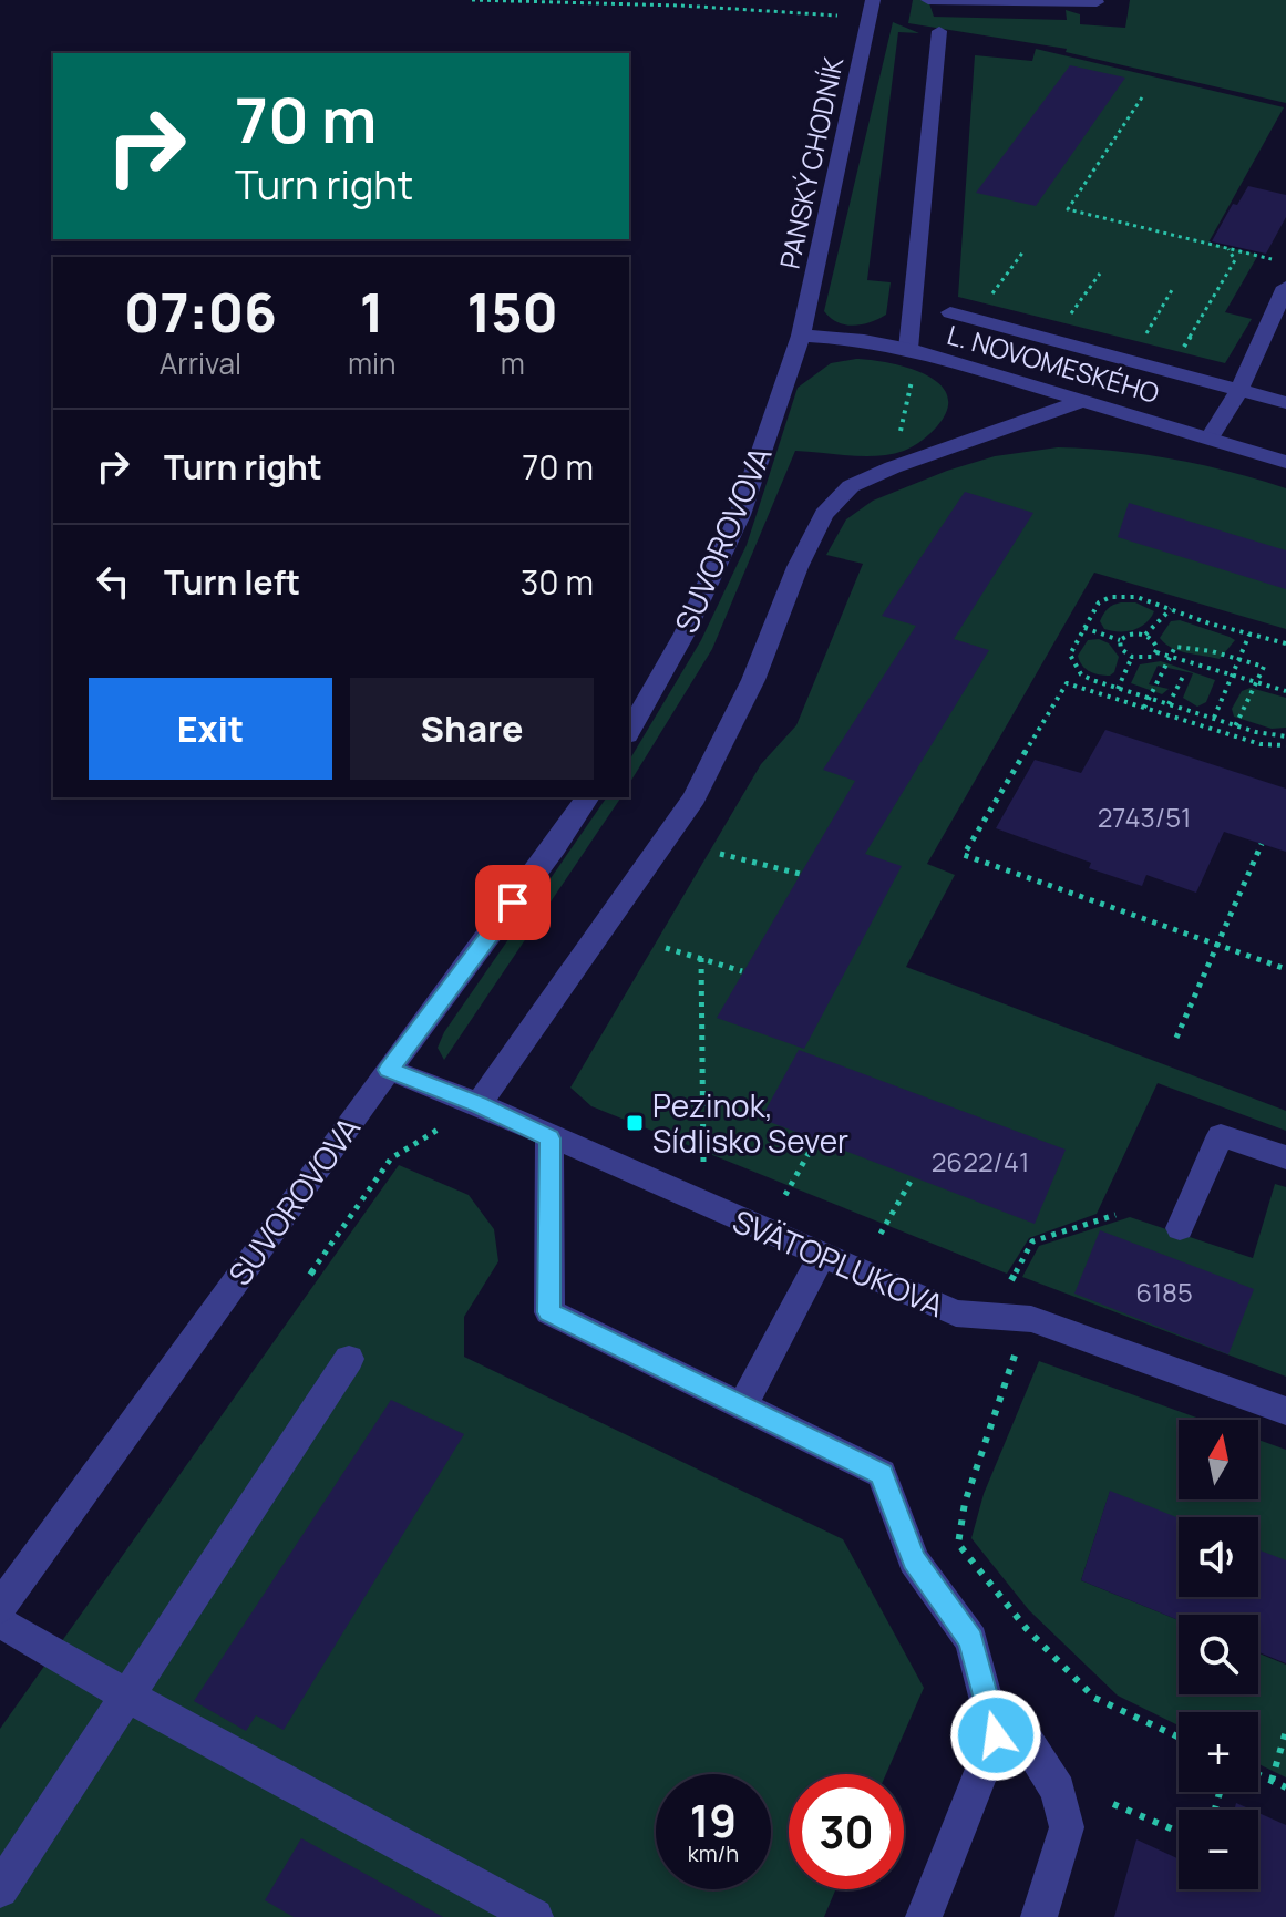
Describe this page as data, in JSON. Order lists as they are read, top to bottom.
{
  "streets": {
    "street": [
      "PANSKÝ CHODNÍK",
      "L. NOVOMESKÉHO",
      "SUVOROVOVA",
      "SVÄTOPLUKOVA"
    ]
  },
  "crossings": [
    ["PANSKÝ CHODNÍK", "L. NOVOMESKÉHO"],
    ["PANSKÝ CHODNÍK", "SUVOROVOVA"],
    ["L. NOVOMESKÉHO", "SUVOROVOVA"],
    ["SUVOROVOVA", "SVÄTOPLUKOVA"]
  ],
  "places": {
    "transit": ["Pezinok, Sídlisko Sever"]
  },
  "house_numbers": ["2743/51", "2622/41", "6185"],
  "north": "top",
  "page": {
    "turn": ["70 m", "Turn right"],
    "eta": [
      "07:06",
      "Arrival",
      "1",
      "min",
      "150",
      "m"
    ],
    "list": [
      {
        "name": "Turn right",
        "value": "70 m"
      },
      {
        "name": "Turn left",
        "value": "30 m"
      }
    ],
    "buttons": ["Exit", "Share"],
    "map_buttons": ["+", "−"],
    "speed": "19 km/h",
    "limit": "30"
  }
}
